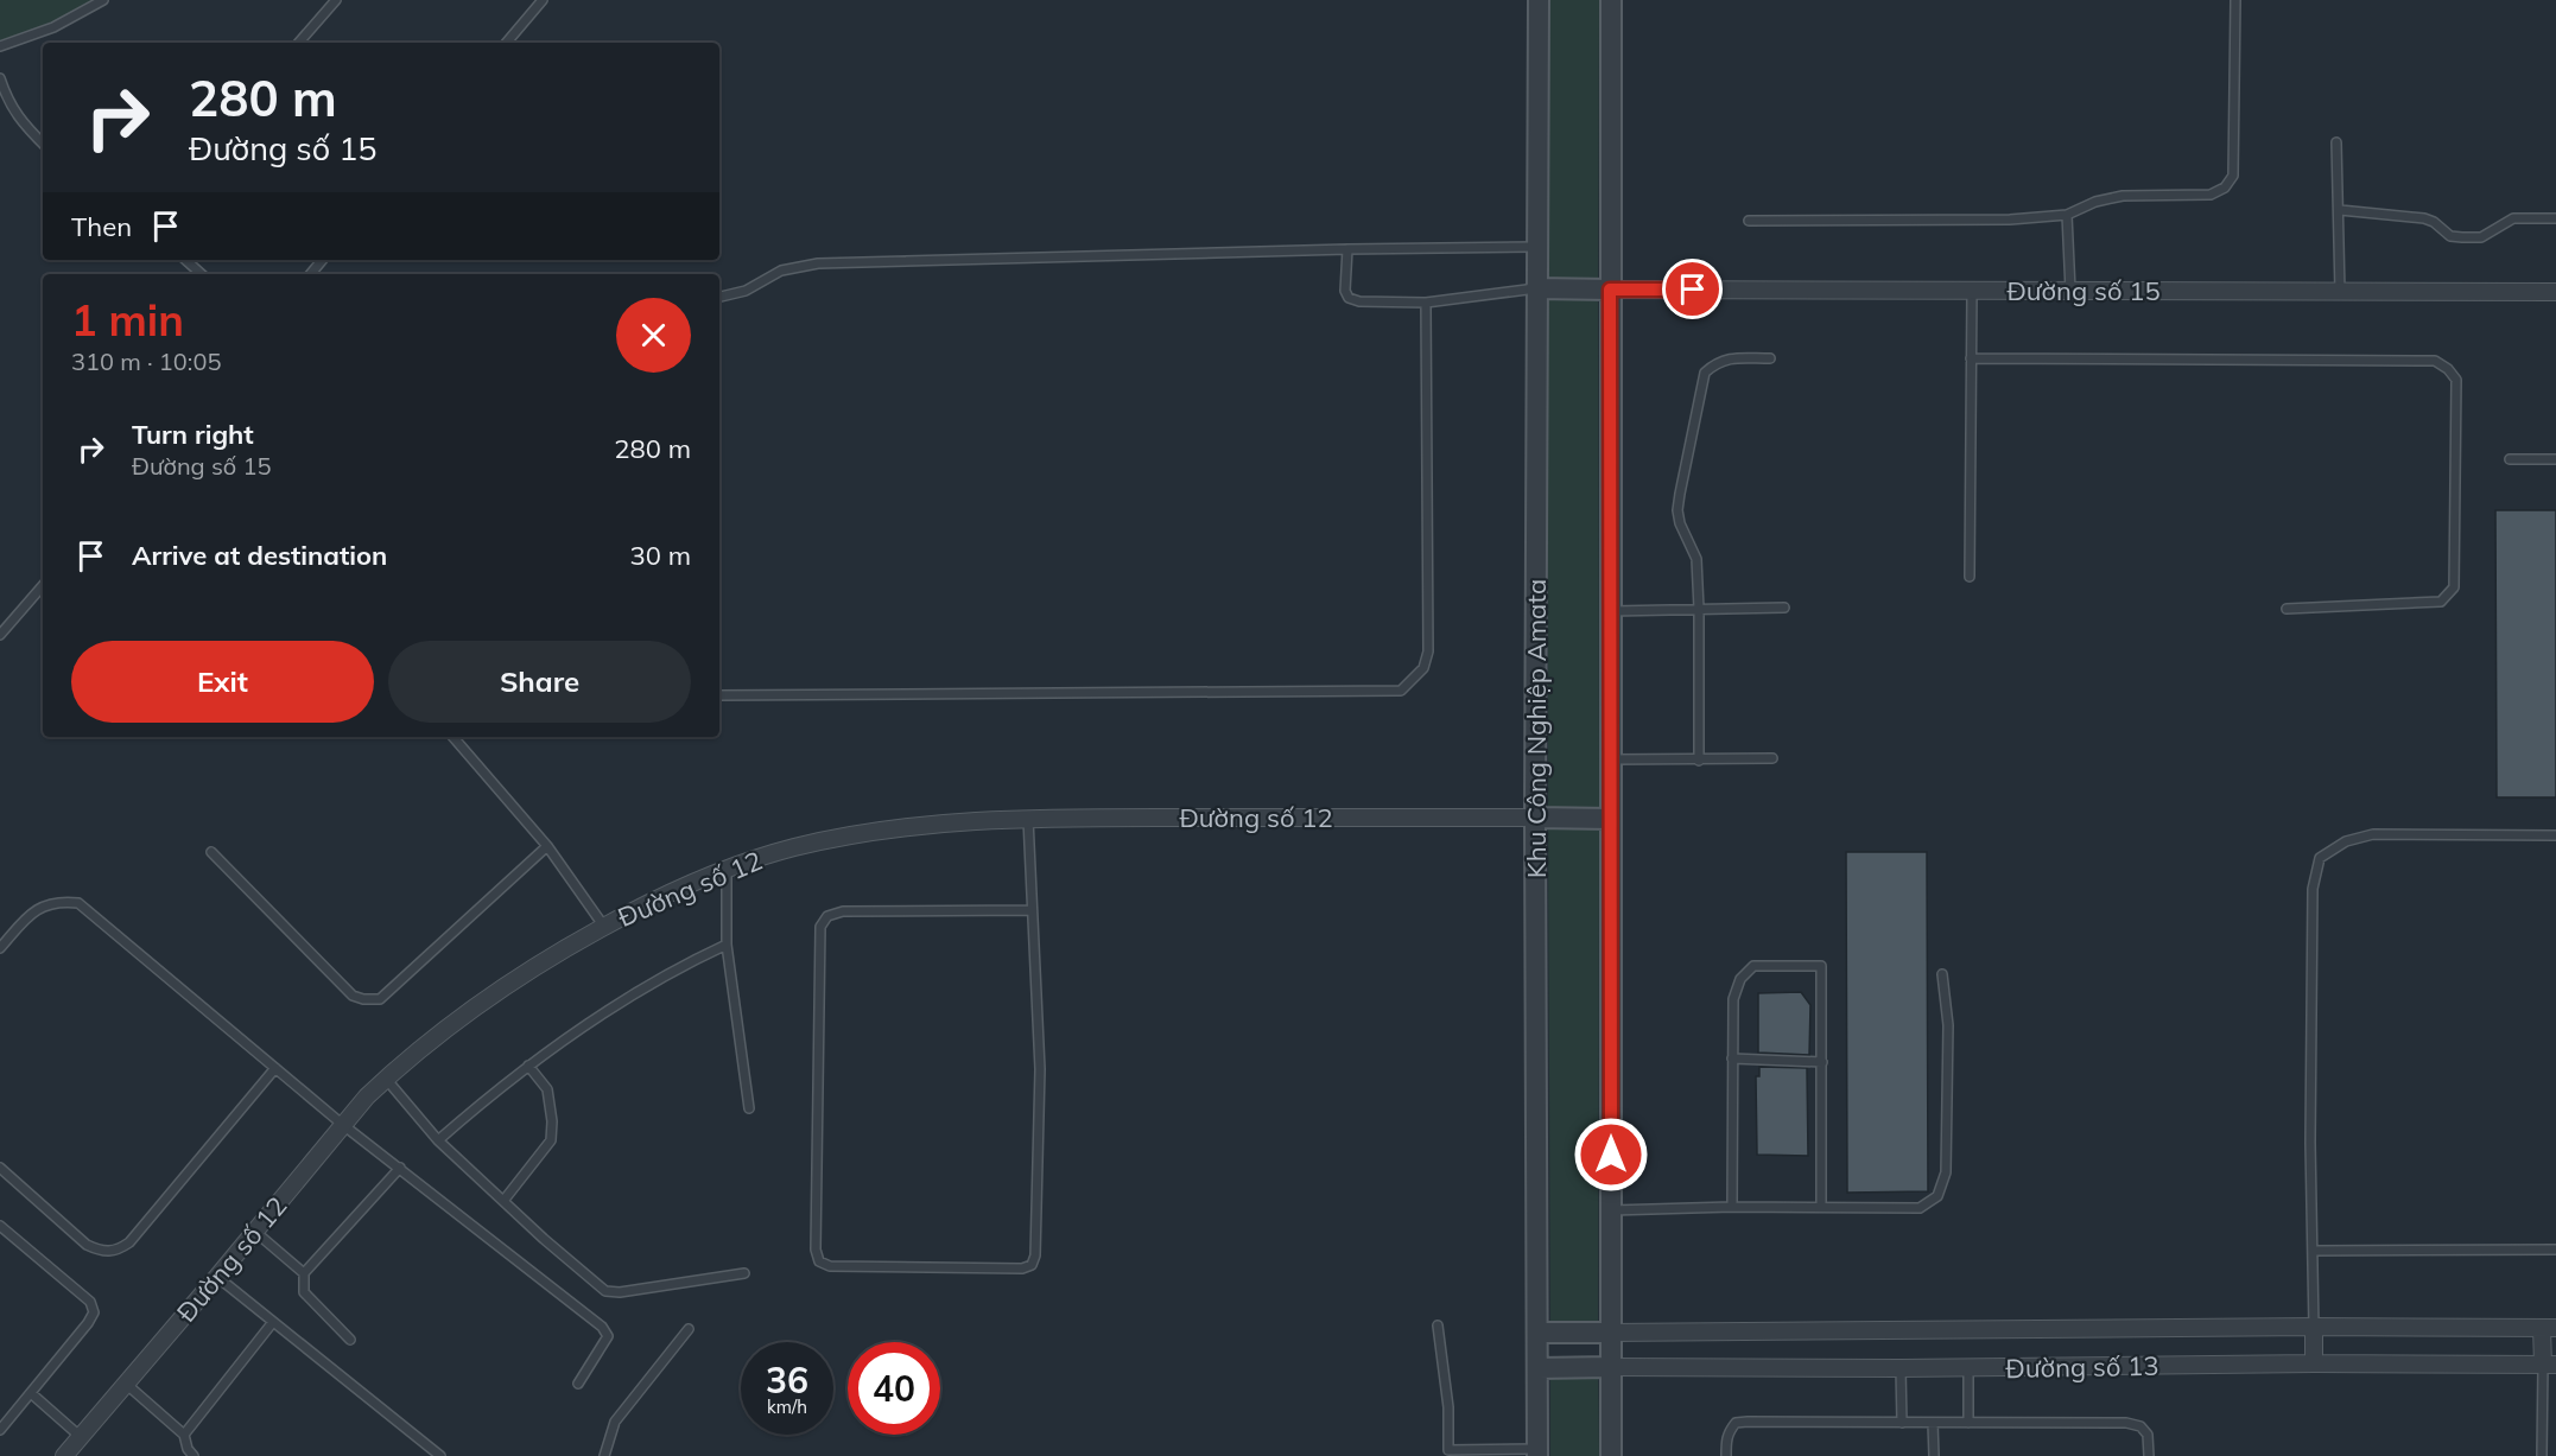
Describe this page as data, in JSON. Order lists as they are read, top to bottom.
{
  "streets": {
    "street": [
      "Đường số 15",
      "Khu Công Nghiệp Amata",
      "Đường số 12",
      "Đường số 13"
    ]
  },
  "crossings": [
    ["Khu Công Nghiệp Amata", "Đường số 12"]
  ],
  "page": {
    "turn": ["280 m", "Đường số 15"],
    "then": "Then",
    "heading": ["1 min", "310 m · 10:05"],
    "list": [
      {
        "name": "Turn right",
        "note": "Đường số 15",
        "value": "280 m"
      },
      {
        "name": "Arrive at destination",
        "value": "30 m"
      }
    ],
    "buttons": ["Exit", "Share"],
    "speed": "36 km/h",
    "limit": "40"
  }
}
